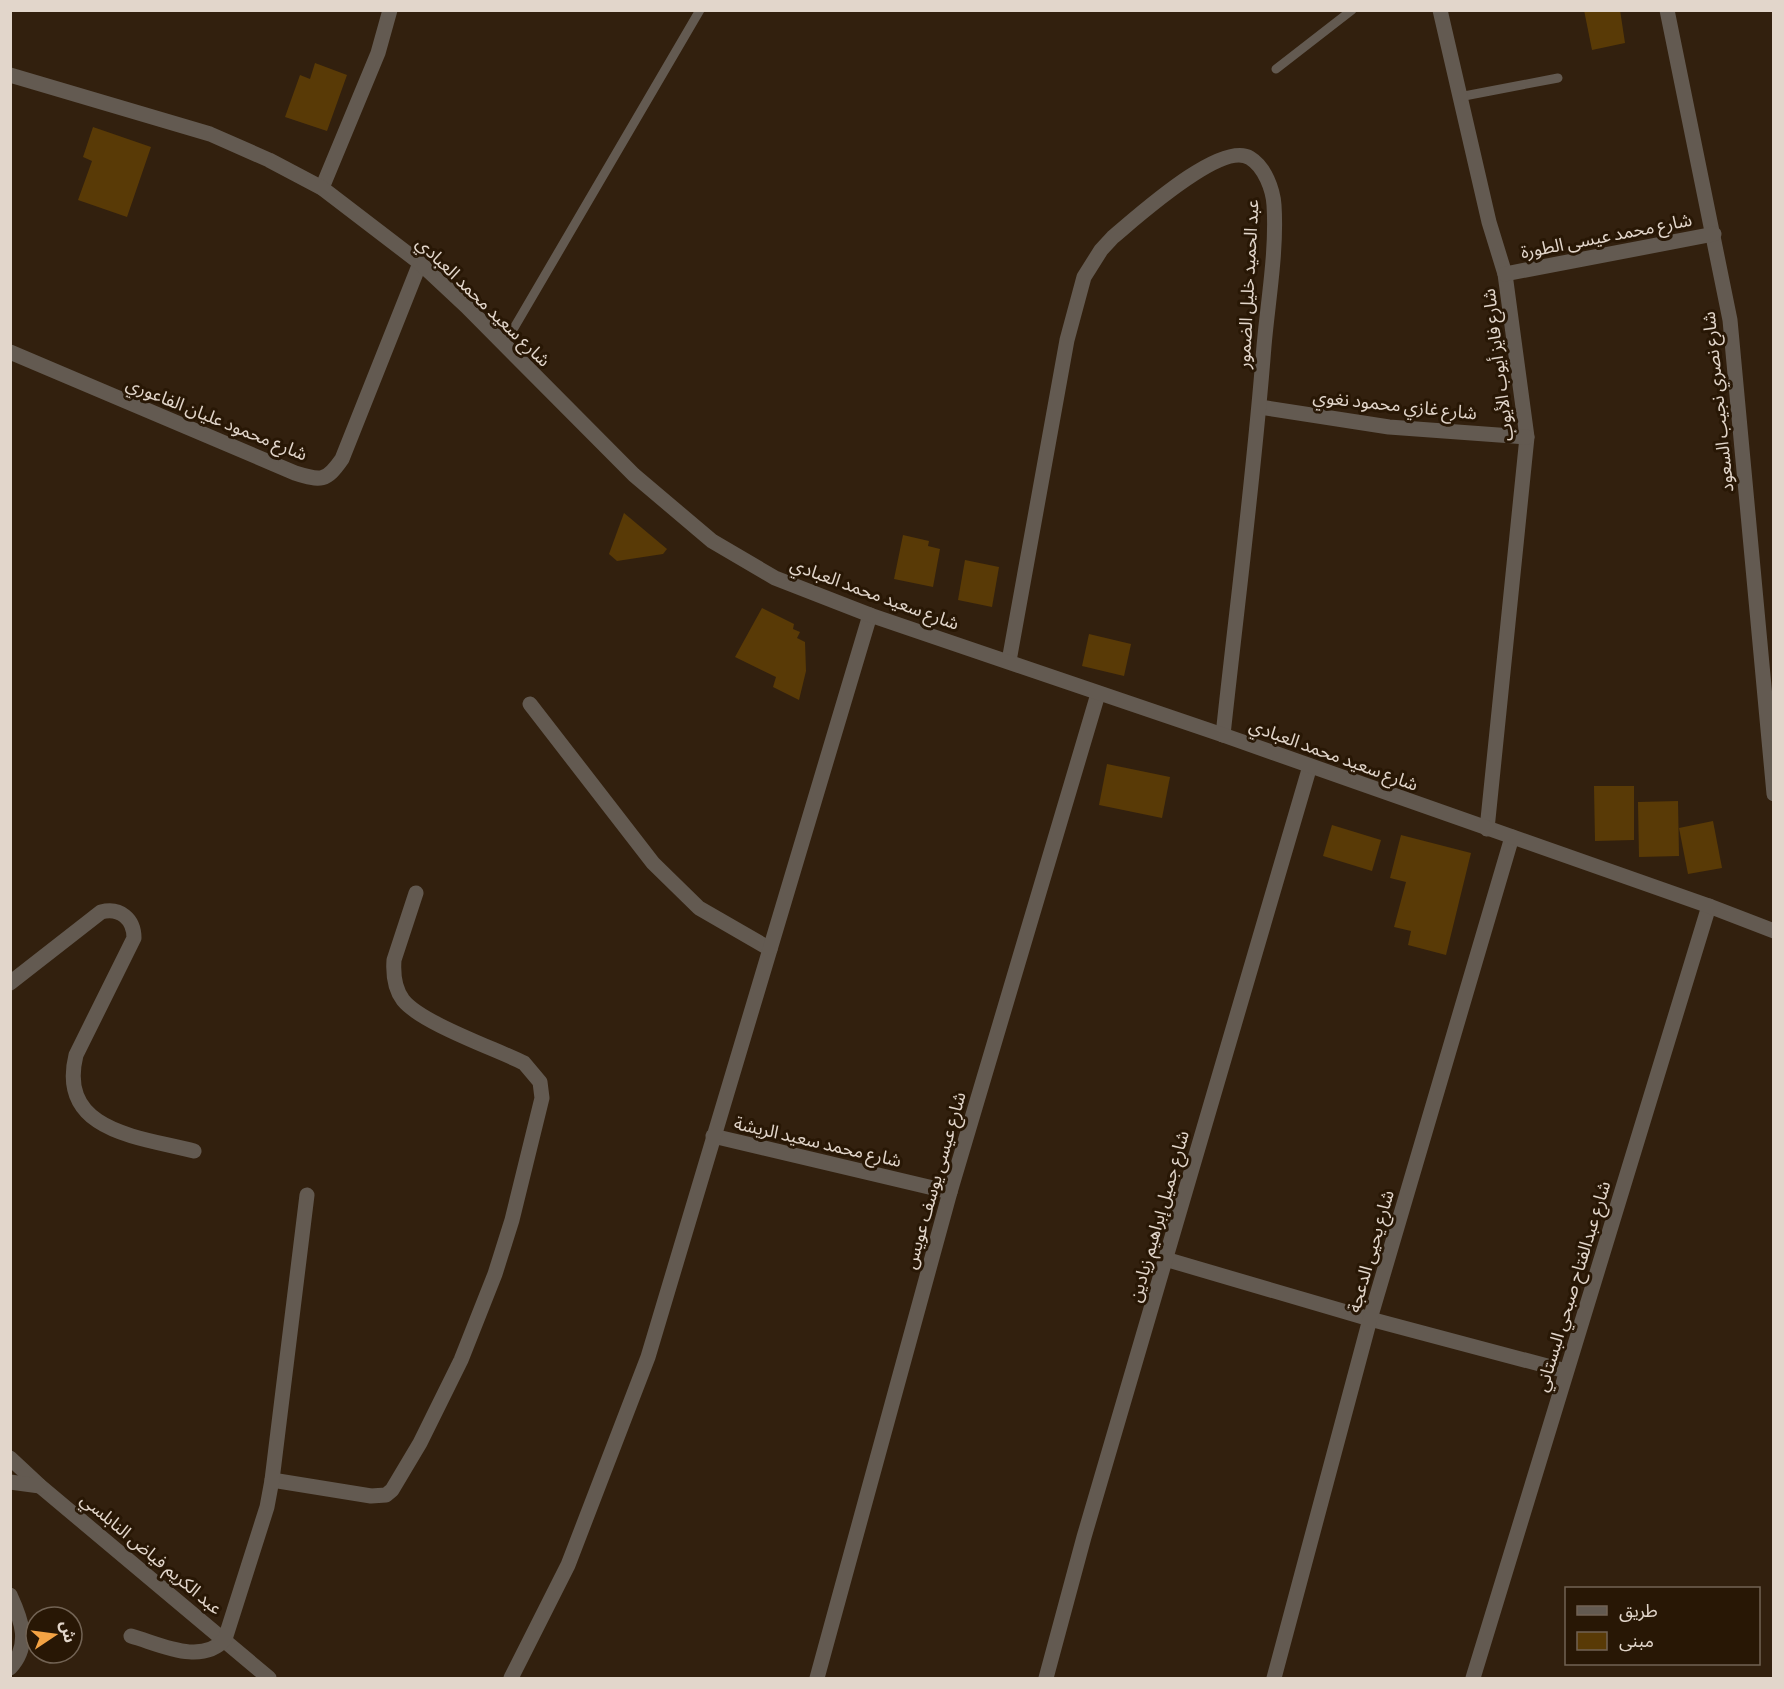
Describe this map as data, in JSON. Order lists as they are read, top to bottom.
{
  "streets": {
    "street": [
      "شارع محمد عيسى الطورة",
      "عبد الحميد خليل الضمور",
      "شارع سعيد محمد العبادي",
      "شارع فايز أيوب الأيوب",
      "شارع نصري نجيب السعود",
      "شارع غازي محمود نغوي",
      "شارع محمود عليان الفاعوري",
      "شارع محمد سعيد الريشة",
      "شارع عيسى يوسف عويس",
      "شارع جميل إبراهيم زيادين",
      "شارع يحيى الدعجة",
      "شارع عبدالفتاح صبحي البستاني",
      "عبد الكريم فياض النابلسي"
    ]
  },
  "crossings": [
    ["شارع محمد عيسى الطورة", "شارع فايز أيوب الأيوب"],
    ["شارع محمد عيسى الطورة", "شارع نصري نجيب السعود"],
    ["عبد الحميد خليل الضمور", "شارع سعيد محمد العبادي"],
    ["عبد الحميد خليل الضمور", "شارع غازي محمود نغوي"],
    ["شارع سعيد محمد العبادي", "شارع فايز أيوب الأيوب"],
    ["شارع سعيد محمد العبادي", "شارع محمود عليان الفاعوري"],
    ["شارع سعيد محمد العبادي", "شارع عيسى يوسف عويس"],
    ["شارع سعيد محمد العبادي", "شارع جميل إبراهيم زيادين"],
    ["شارع سعيد محمد العبادي", "شارع يحيى الدعجة"],
    ["شارع سعيد محمد العبادي", "شارع عبدالفتاح صبحي البستاني"],
    ["شارع فايز أيوب الأيوب", "شارع غازي محمود نغوي"],
    ["شارع محمد سعيد الريشة", "شارع عيسى يوسف عويس"]
  ],
  "legend": ["طريق", "مبنى"],
  "north": "right"
}
